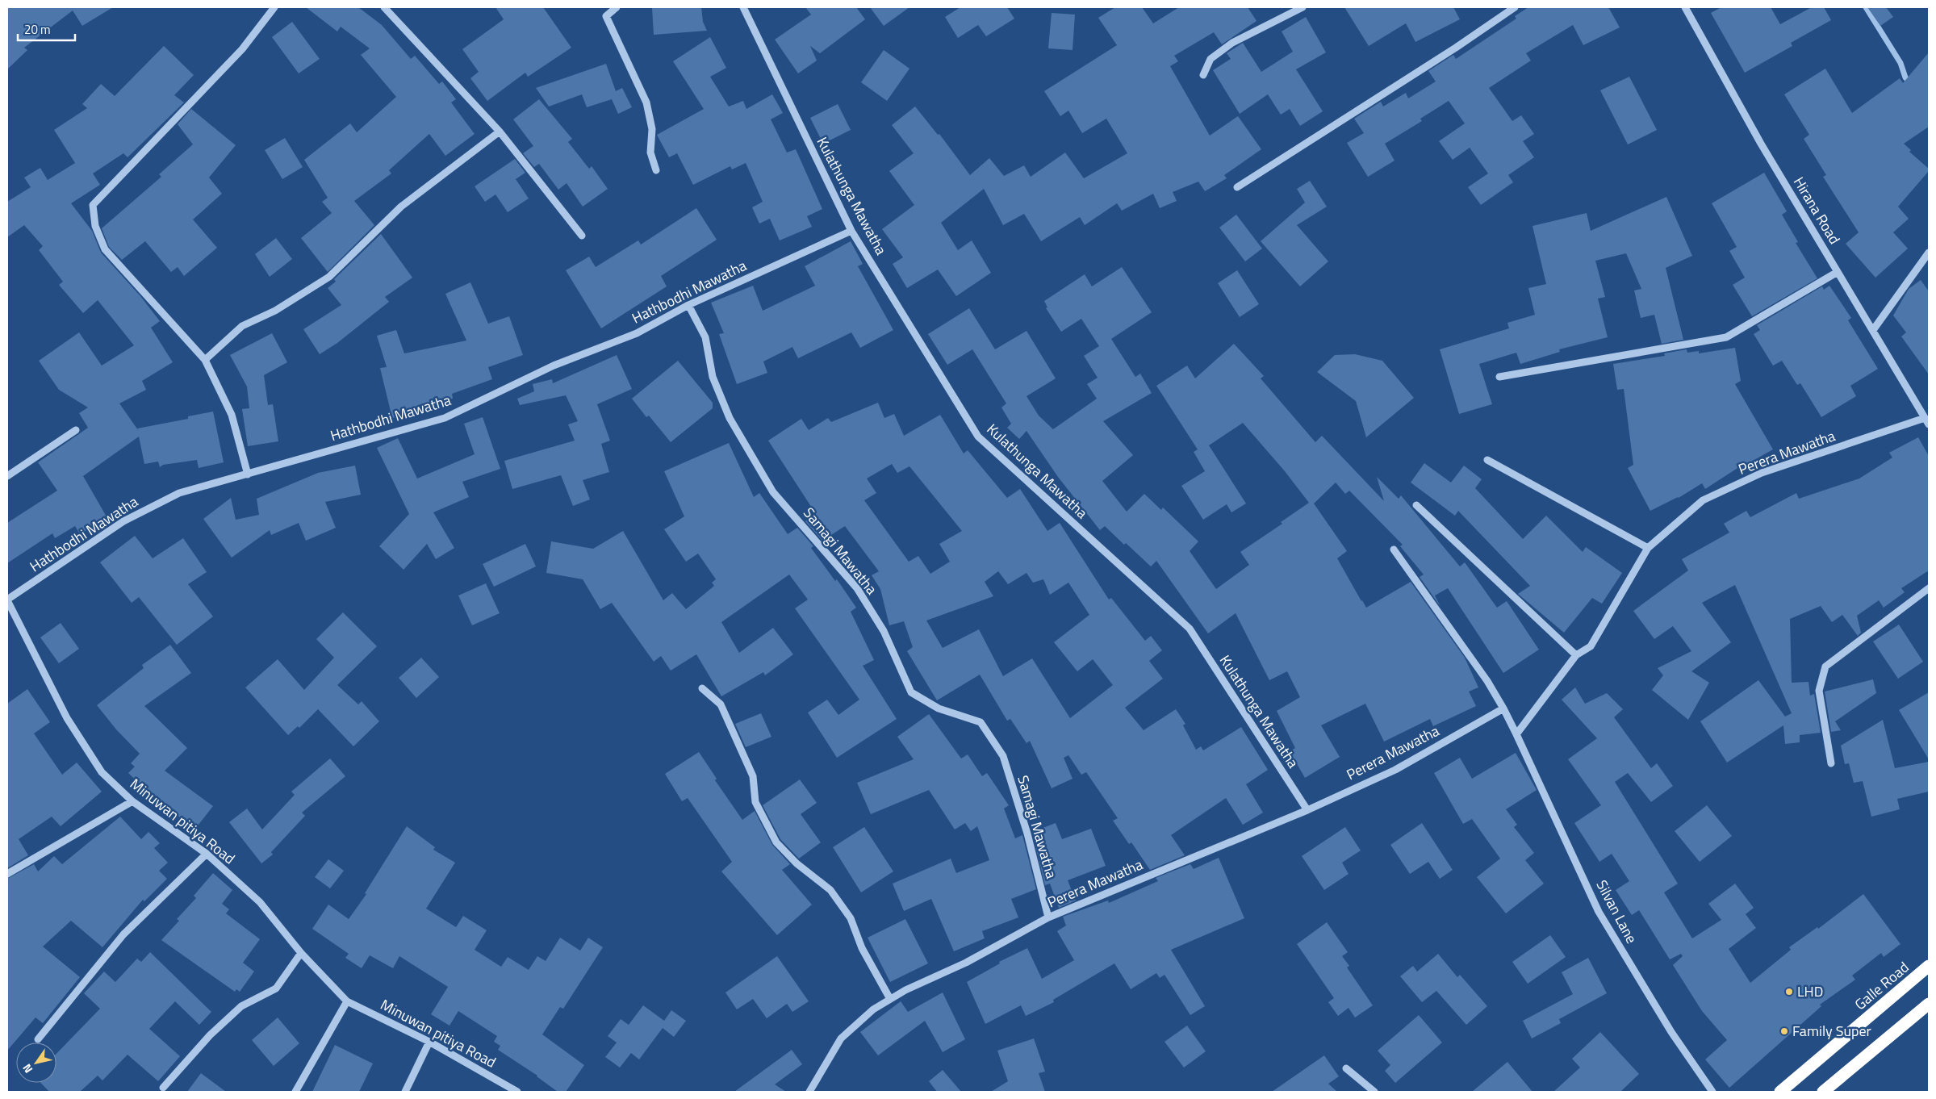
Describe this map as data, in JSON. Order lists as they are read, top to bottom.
{
  "streets": {
    "highway": ["Galle Road"],
    "street": [
      "Kulathunga Mawatha",
      "Hirana Road",
      "Hathbodhi Mawatha",
      "Perera Mawatha",
      "Samagi Mawatha",
      "Minuwan pitiya Road",
      "Silvan Lane"
    ]
  },
  "crossings": [
    ["Kulathunga Mawatha", "Hathbodhi Mawatha"],
    ["Kulathunga Mawatha", "Perera Mawatha"],
    ["Hirana Road", "Perera Mawatha"],
    ["Hathbodhi Mawatha", "Samagi Mawatha"],
    ["Hathbodhi Mawatha", "Minuwan pitiya Road"],
    ["Perera Mawatha", "Samagi Mawatha"],
    ["Perera Mawatha", "Silvan Lane"]
  ],
  "places": ["LHD", "Family Super"],
  "scale_bar": "20 m",
  "north": "bottom left"
}
